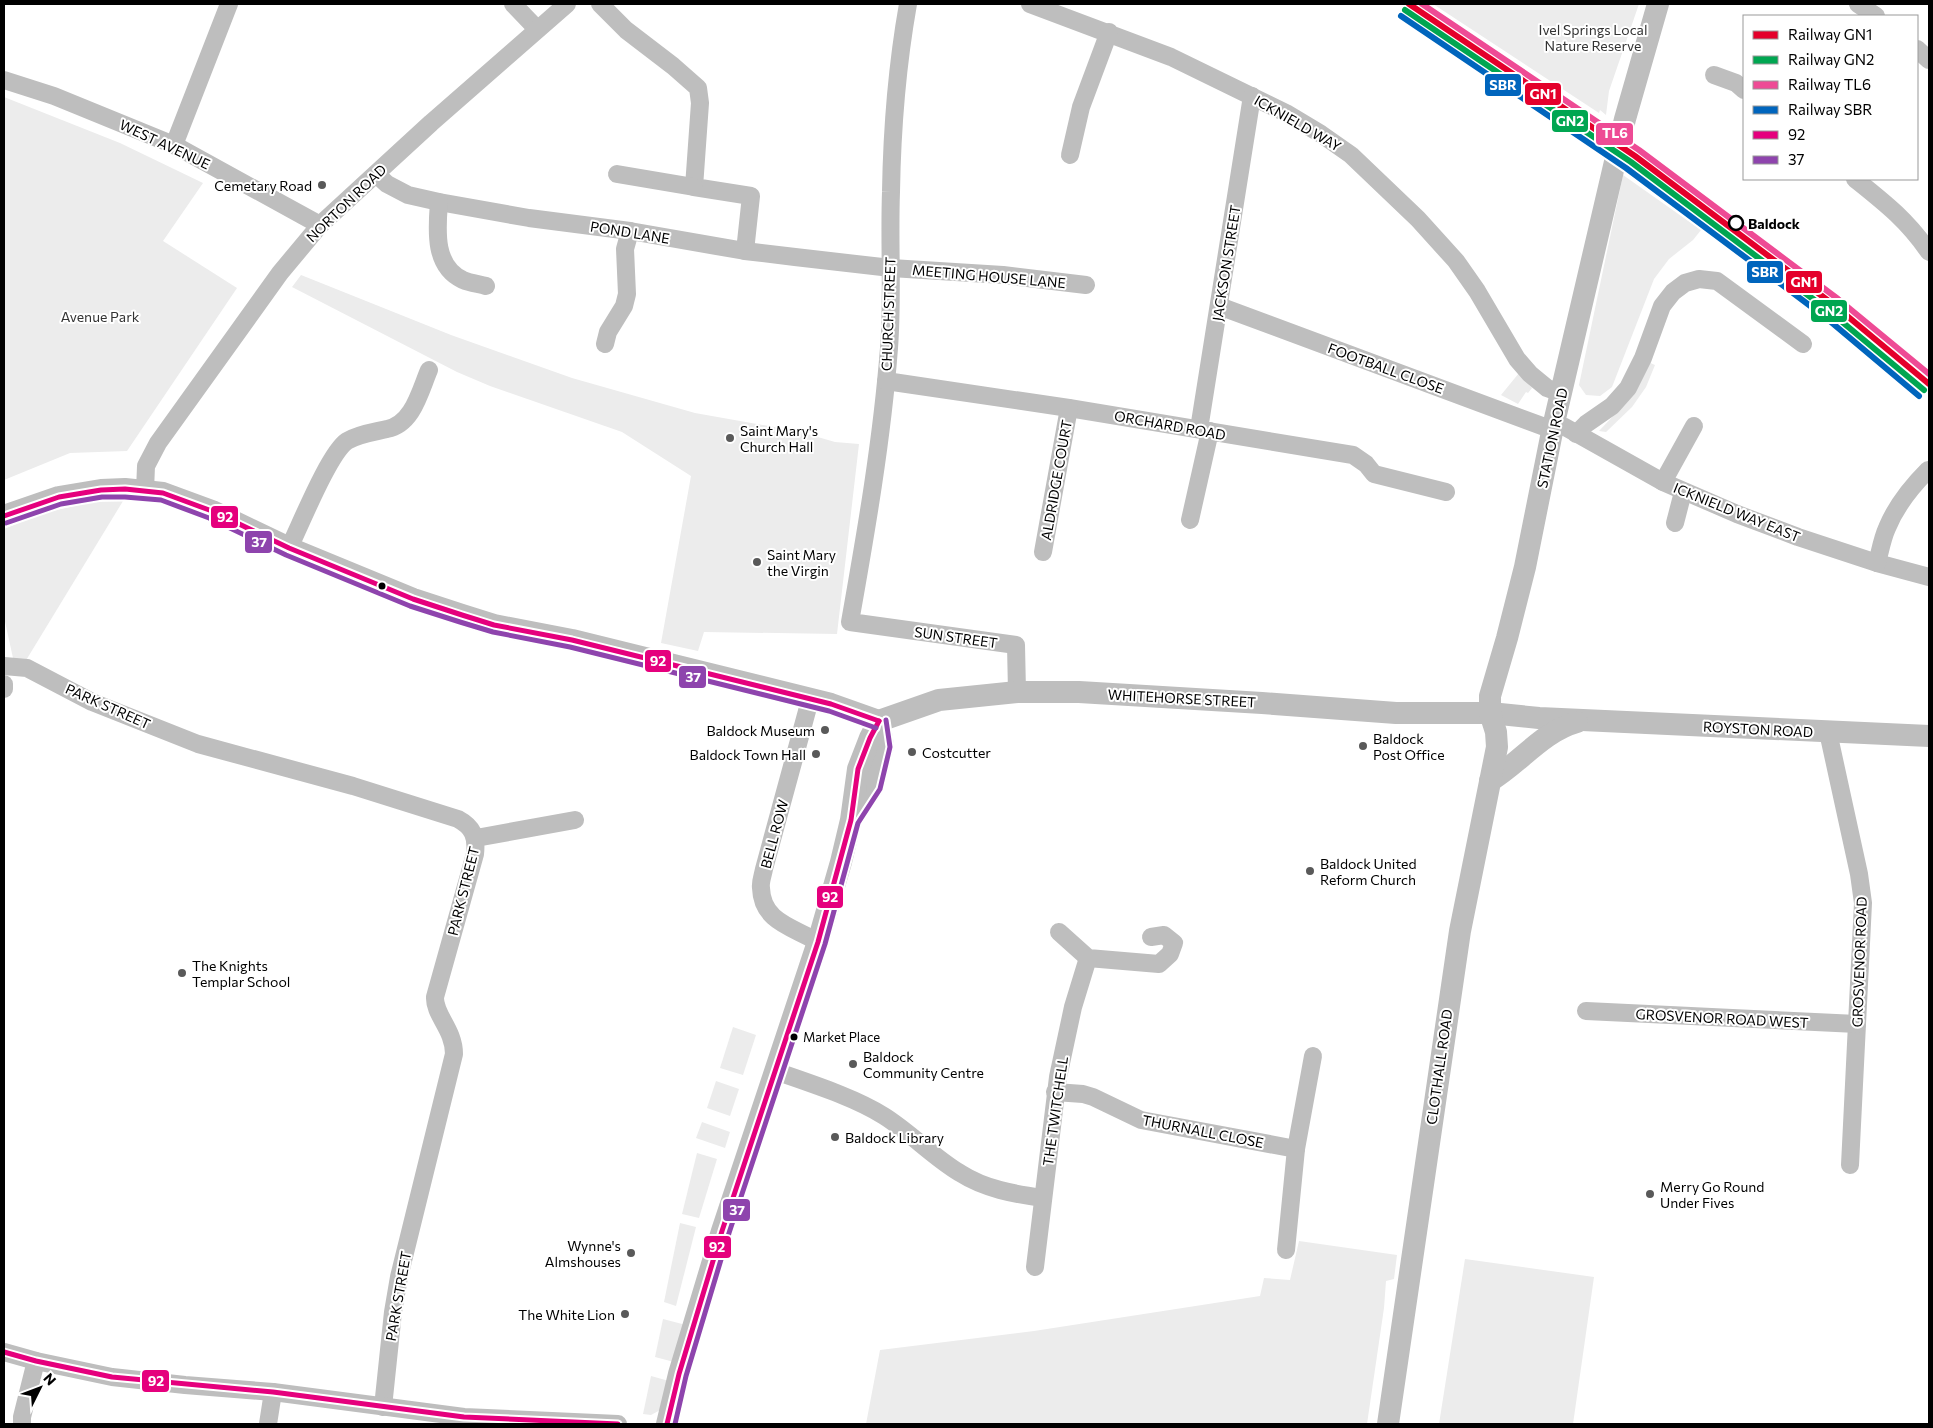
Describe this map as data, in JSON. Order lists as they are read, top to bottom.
{
  "streets": {
    "main road": [
      "STATION ROAD",
      "WHITEHORSE STREET",
      "ROYSTON ROAD",
      "CLOTHALL ROAD"
    ],
    "street": [
      "ICKNIELD WAY",
      "WEST AVENUE",
      "NORTON ROAD",
      "POND LANE",
      "JACKSON STREET",
      "MEETING HOUSE LANE",
      "CHURCH STREET",
      "FOOTBALL CLOSE",
      "ORCHARD ROAD",
      "ALDRIDGE COURT",
      "ICKNIELD WAY EAST",
      "SUN STREET",
      "PARK STREET",
      "BELL ROW",
      "GROSVENOR ROAD",
      "GROSVENOR ROAD WEST",
      "THE TWITCHELL",
      "THURNALL CLOSE"
    ]
  },
  "crossings": [
    ["ICKNIELD WAY", "JACKSON STREET"],
    ["ICKNIELD WAY", "STATION ROAD"],
    ["WEST AVENUE", "NORTON ROAD"],
    ["NORTON ROAD", "POND LANE"],
    ["POND LANE", "MEETING HOUSE LANE"],
    ["POND LANE", "CHURCH STREET"],
    ["JACKSON STREET", "FOOTBALL CLOSE"],
    ["JACKSON STREET", "ORCHARD ROAD"],
    ["MEETING HOUSE LANE", "CHURCH STREET"],
    ["CHURCH STREET", "ORCHARD ROAD"],
    ["CHURCH STREET", "SUN STREET"],
    ["FOOTBALL CLOSE", "STATION ROAD"],
    ["FOOTBALL CLOSE", "ICKNIELD WAY EAST"],
    ["ORCHARD ROAD", "ALDRIDGE COURT"],
    ["STATION ROAD", "ICKNIELD WAY EAST"],
    ["STATION ROAD", "WHITEHORSE STREET"],
    ["STATION ROAD", "ROYSTON ROAD"],
    ["STATION ROAD", "CLOTHALL ROAD"],
    ["SUN STREET", "WHITEHORSE STREET"],
    ["WHITEHORSE STREET", "ROYSTON ROAD"],
    ["WHITEHORSE STREET", "CLOTHALL ROAD"],
    ["ROYSTON ROAD", "GROSVENOR ROAD"],
    ["ROYSTON ROAD", "CLOTHALL ROAD"],
    ["GROSVENOR ROAD", "GROSVENOR ROAD WEST"],
    ["THE TWITCHELL", "THURNALL CLOSE"]
  ],
  "parks": ["Ivel Springs Local Nature Reserve", "Avenue Park"],
  "places": [
    "Cemetary Road",
    "Baldock",
    "Saint Mary's Church Hall",
    "Saint Mary the Virgin",
    "Baldock Museum",
    "Baldock Post Office",
    "Costcutter",
    "Baldock Town Hall",
    "Baldock United Reform Church",
    "The Knights Templar School",
    "Market Place",
    "Baldock Community Centre",
    "Baldock Library",
    "Merry Go Round Under Fives",
    "Wynne's Almshouses",
    "The White Lion"
  ],
  "lines": [
    "rail line GN1",
    "rail line TL6",
    "rail line GN2",
    "rail line SBR",
    "transit line 92",
    "transit line 37"
  ],
  "legend": [
    "Railway GN1",
    "Railway GN2",
    "Railway TL6",
    "Railway SBR",
    "92",
    "37"
  ],
  "north": "top right"
}
